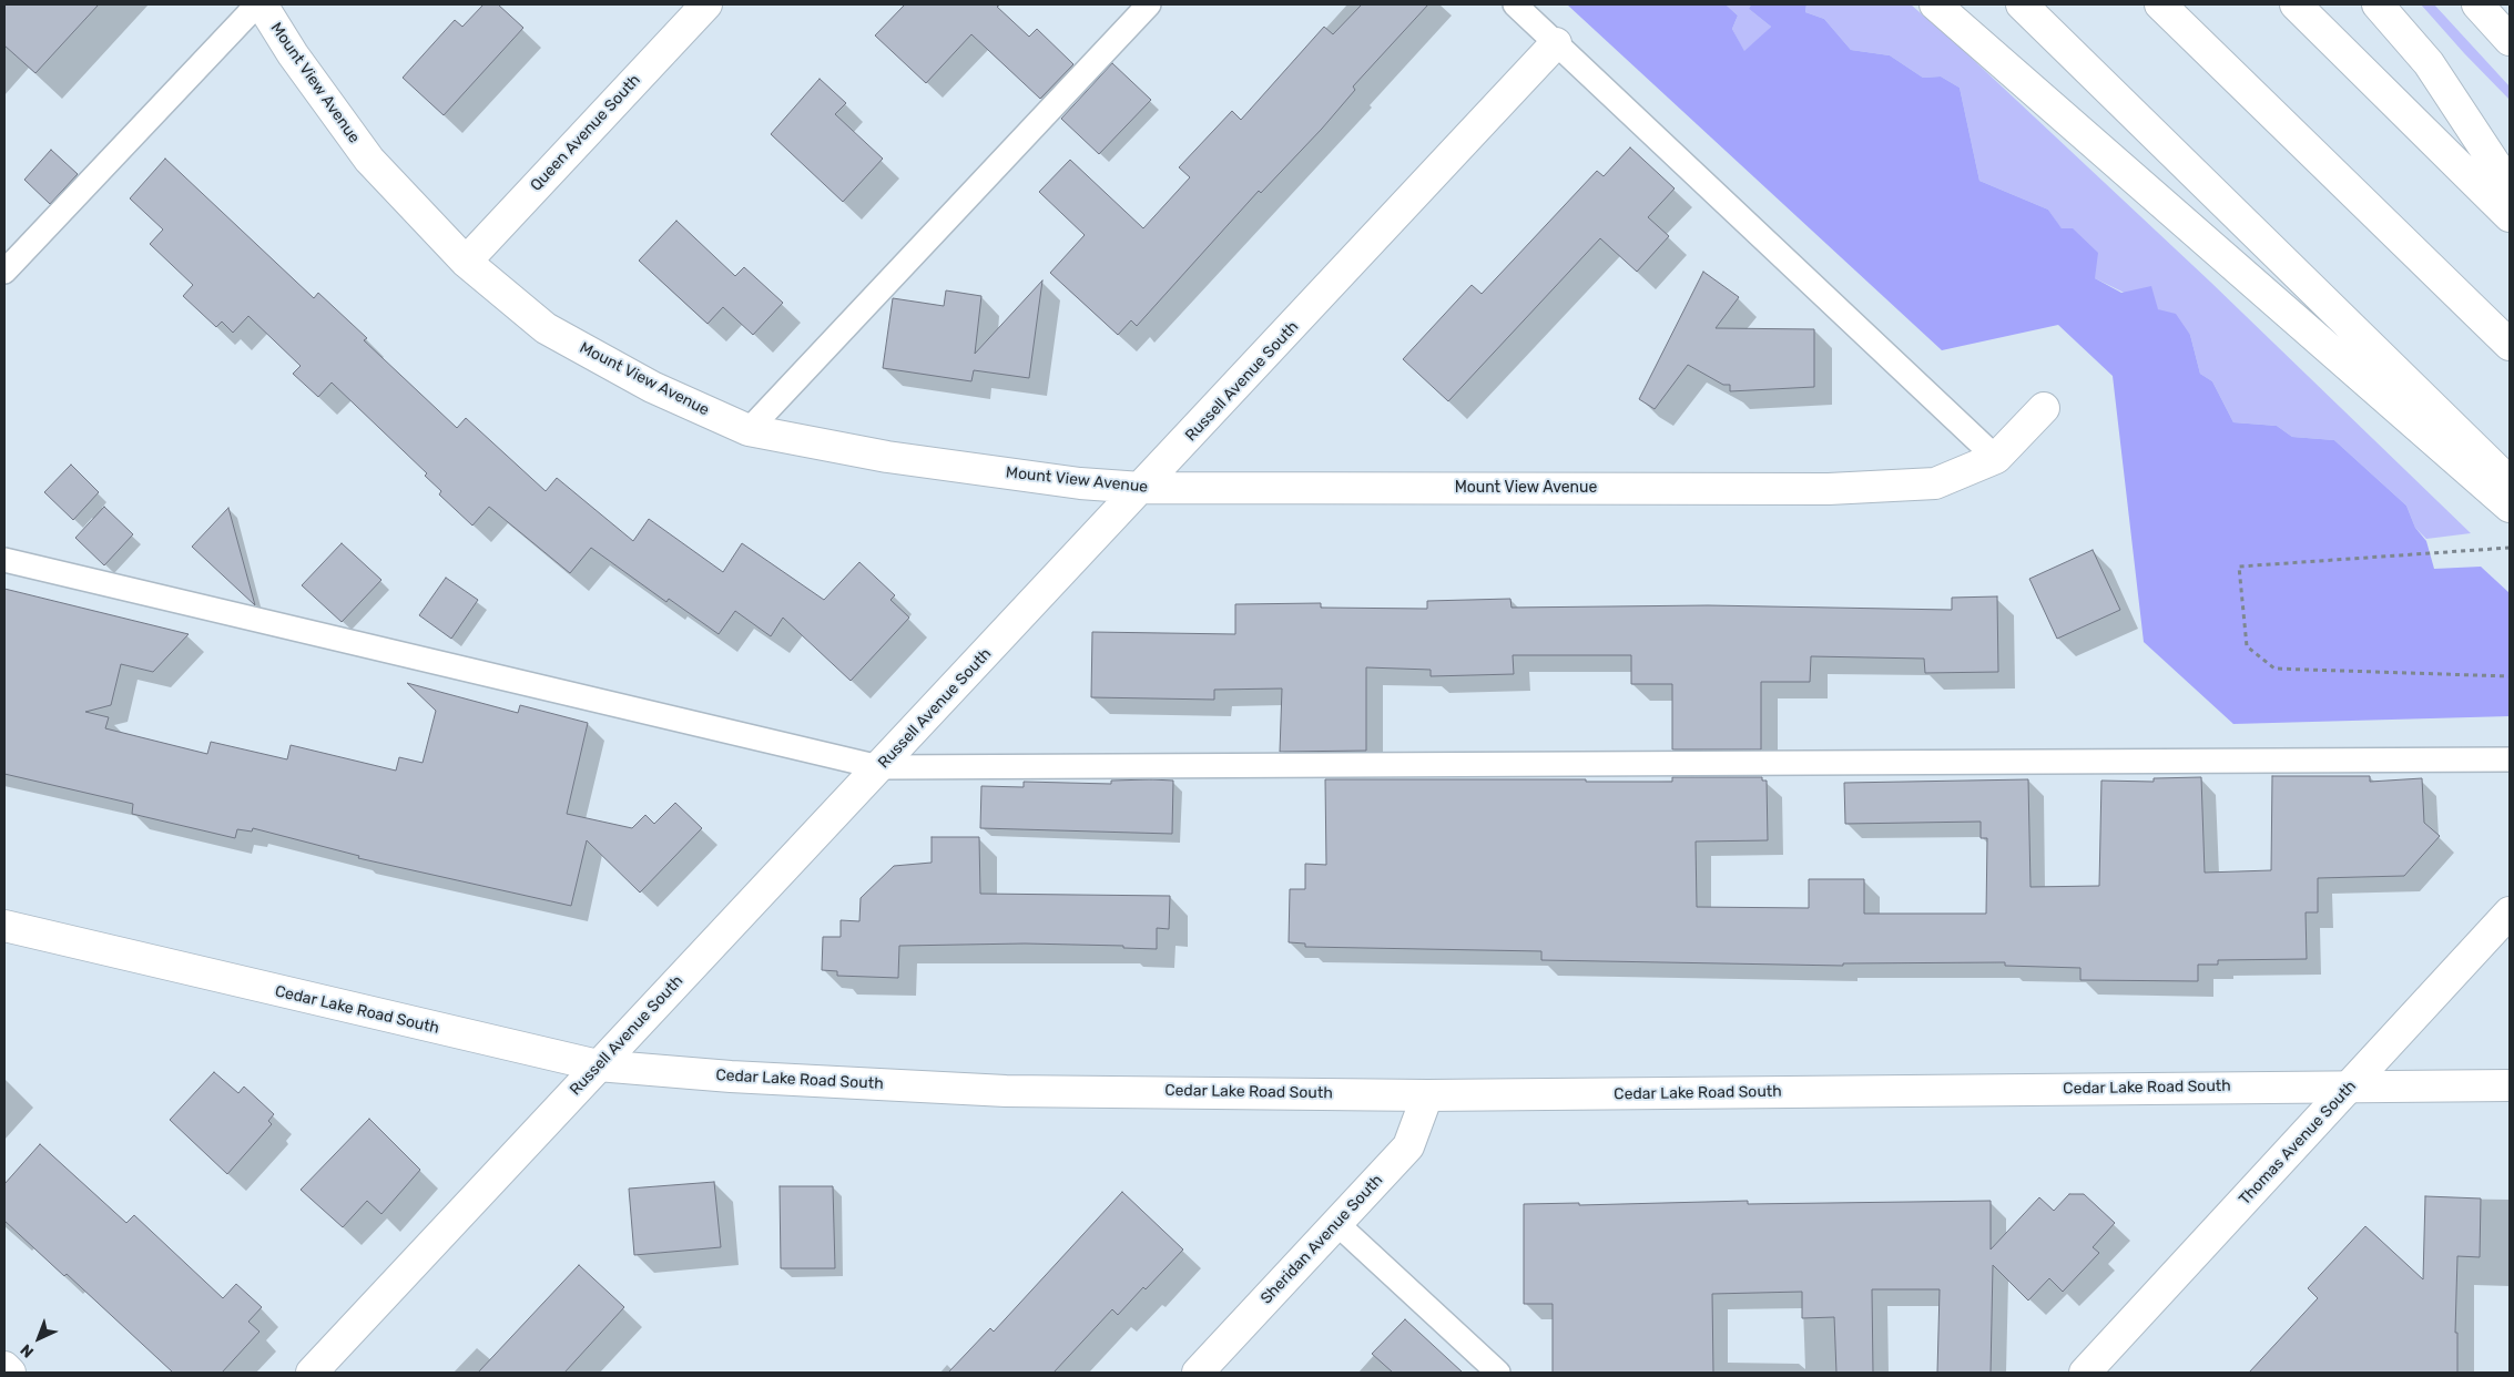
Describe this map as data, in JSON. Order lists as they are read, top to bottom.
{
  "streets": {
    "main road": [
      "Mount View Avenue",
      "Queen Avenue South",
      "Russell Avenue South",
      "Cedar Lake Road South",
      "Thomas Avenue South",
      "Sheridan Avenue South"
    ]
  },
  "crossings": [
    ["Mount View Avenue", "Queen Avenue South"],
    ["Mount View Avenue", "Russell Avenue South"],
    ["Russell Avenue South", "Cedar Lake Road South"],
    ["Cedar Lake Road South", "Thomas Avenue South"],
    ["Cedar Lake Road South", "Sheridan Avenue South"]
  ],
  "north": "bottom left"
}
